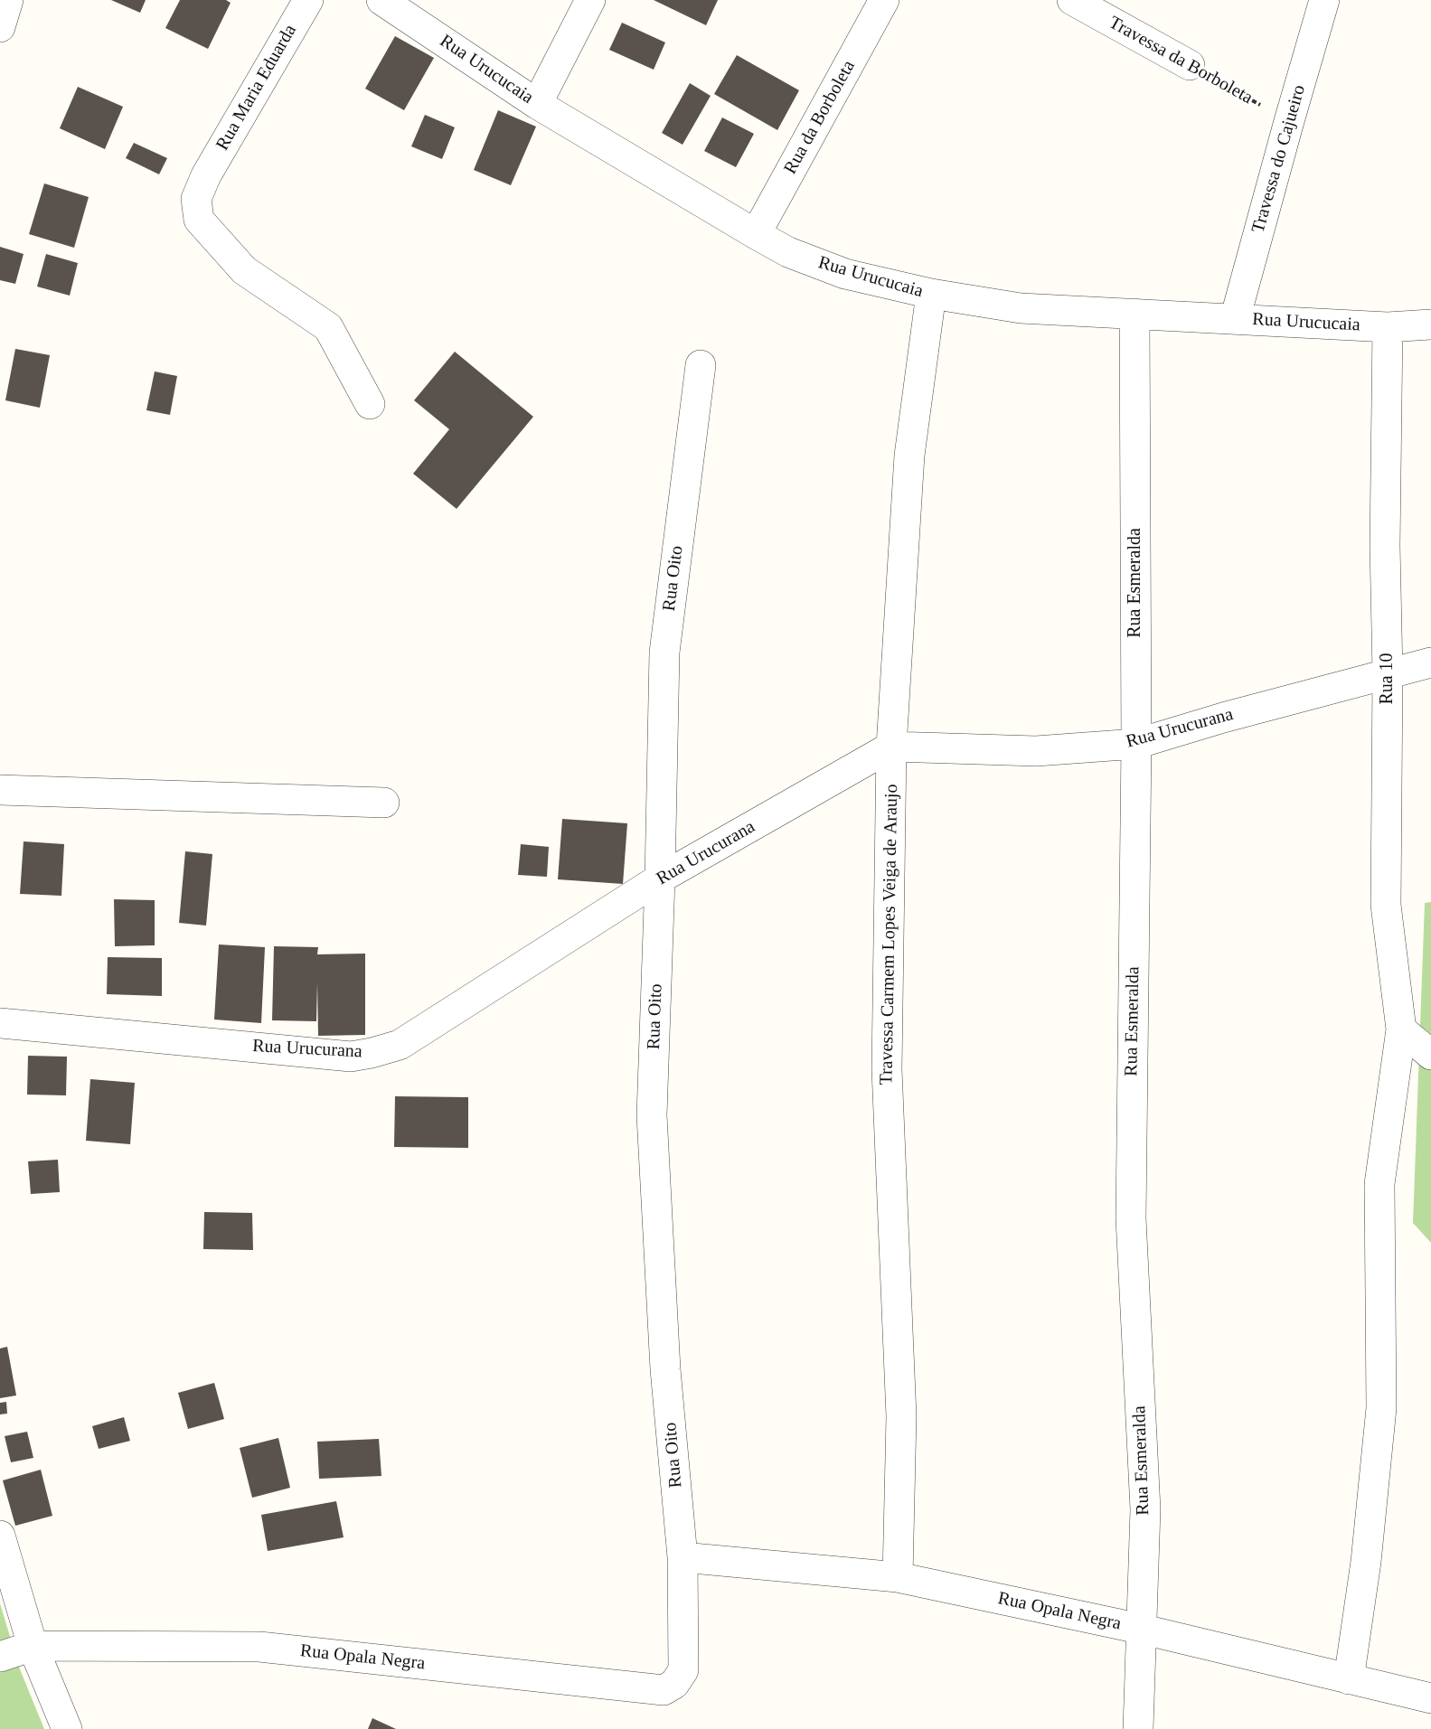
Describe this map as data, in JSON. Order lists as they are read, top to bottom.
{
  "streets": {
    "street": [
      "Travessa da Borboleta",
      "Rua Urucucaia",
      "Rua Maria Eduarda",
      "Rua da Borboleta",
      "Travessa do Cajueiro",
      "Rua Oito",
      "Rua Esmeralda",
      "Rua 10",
      "Rua Urucurana",
      "Travessa Carmem Lopes Veiga de Araujo",
      "Rua Opala Negra"
    ]
  },
  "crossings": [
    ["Travessa da Borboleta", "Travessa do Cajueiro"],
    ["Rua Urucucaia", "Rua da Borboleta"],
    ["Rua Urucucaia", "Travessa do Cajueiro"],
    ["Rua Urucucaia", "Rua Esmeralda"],
    ["Rua Urucucaia", "Rua 10"],
    ["Rua Urucucaia", "Travessa Carmem Lopes Veiga de Araujo"],
    ["Rua Oito", "Rua Urucurana"],
    ["Rua Oito", "Rua Opala Negra"],
    ["Rua Esmeralda", "Rua Urucurana"],
    ["Rua Esmeralda", "Rua Opala Negra"],
    ["Rua 10", "Rua Urucurana"],
    ["Rua 10", "Rua Opala Negra"],
    ["Rua Urucurana", "Travessa Carmem Lopes Veiga de Araujo"],
    ["Travessa Carmem Lopes Veiga de Araujo", "Rua Opala Negra"]
  ]
}
